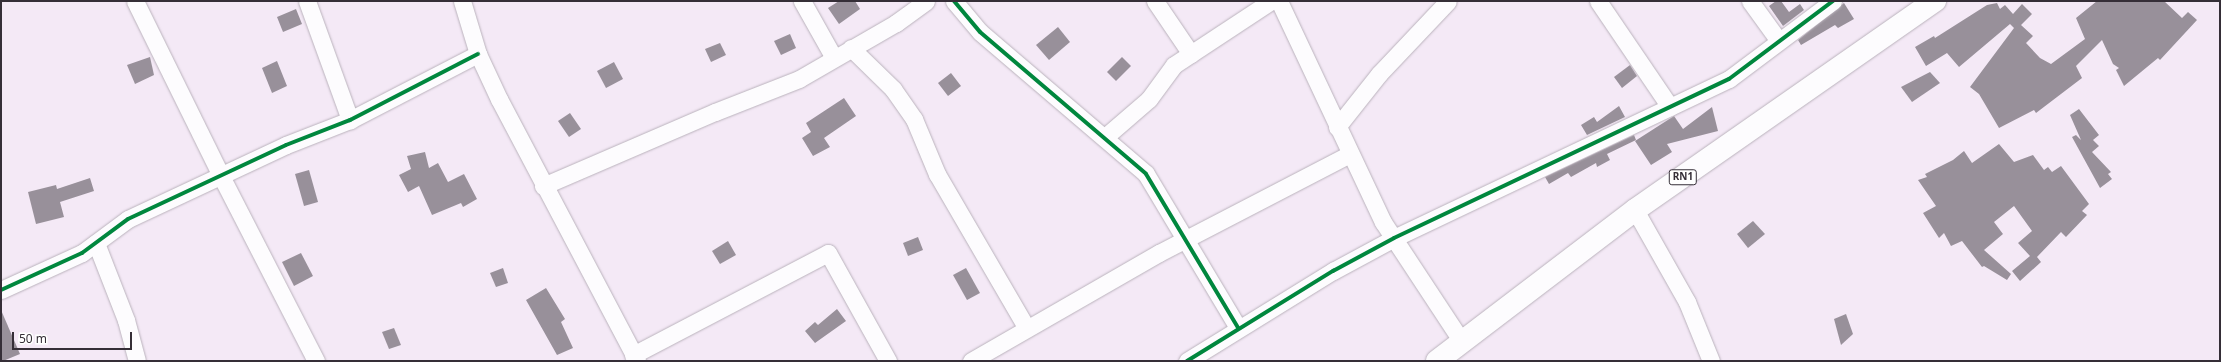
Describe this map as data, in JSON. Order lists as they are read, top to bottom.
{
  "streets": {
    "highway": ["RN1"]
  },
  "scale_bar": "50 m"
}
